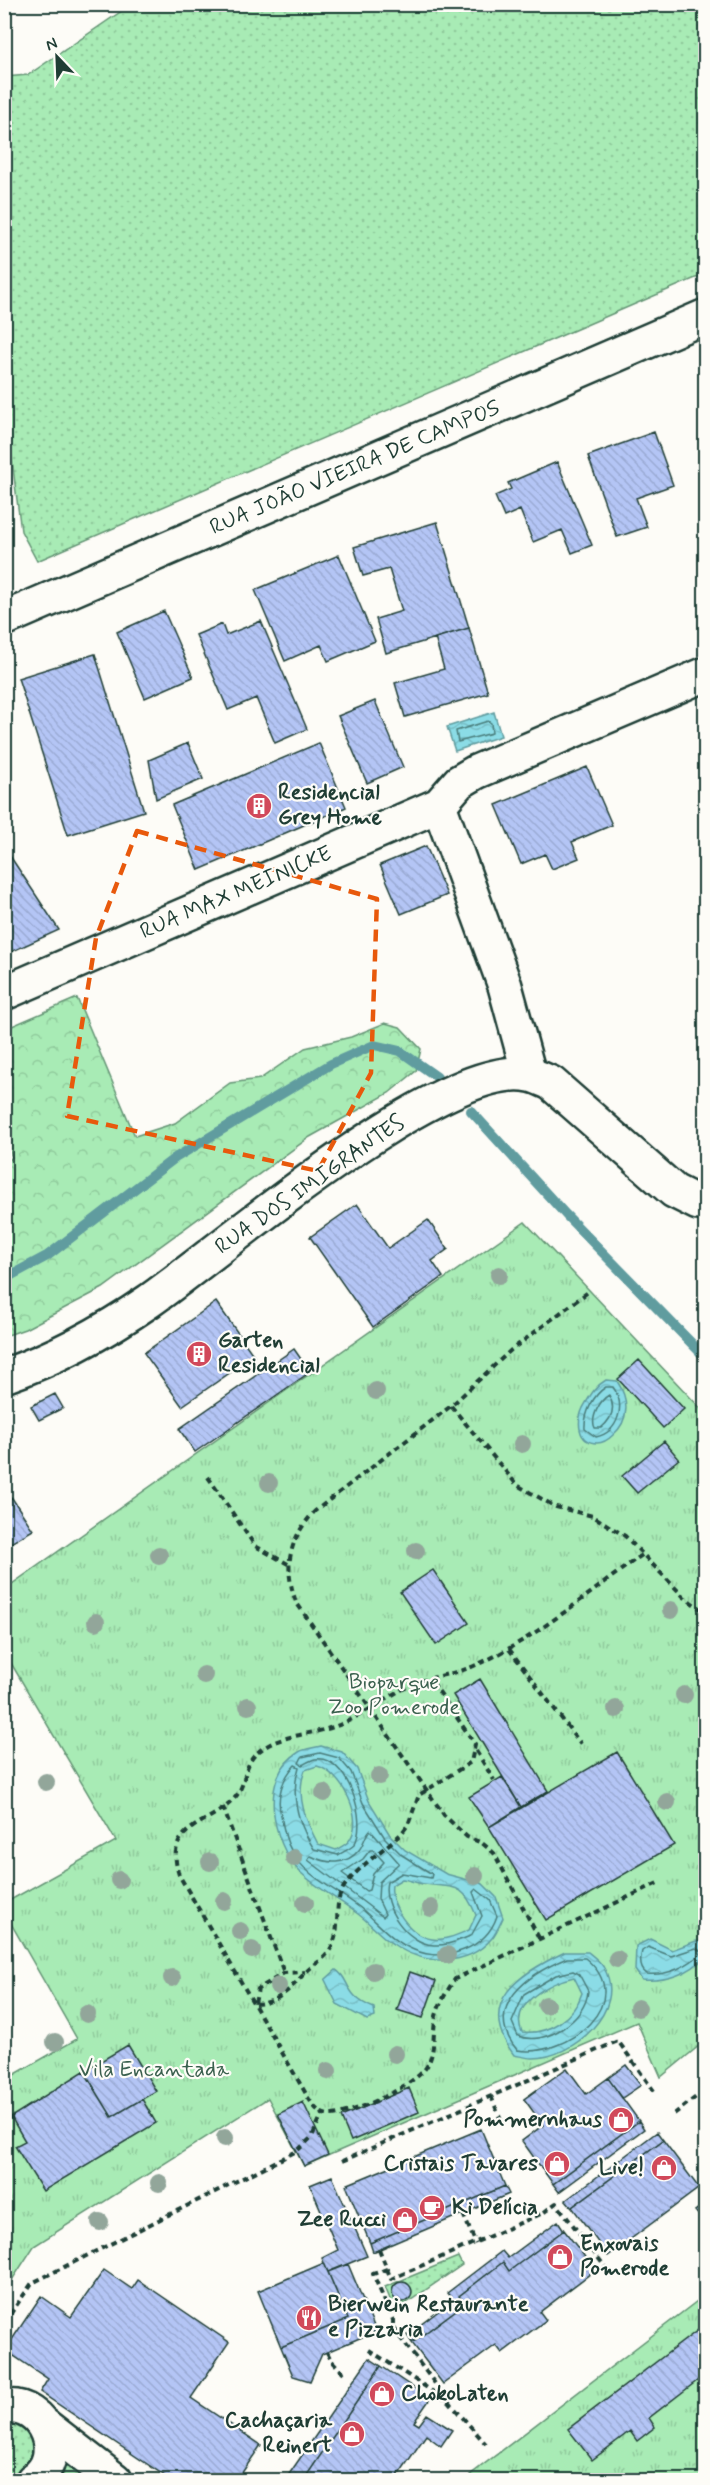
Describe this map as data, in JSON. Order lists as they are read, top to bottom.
{
  "streets": {
    "street": ["RUA JOÃO VIEIRA DE CAMPOS", "RUA MAX MEINICKE", "RUA DOS IMIGRANTES"]
  },
  "parks": ["Bioparque Zoo Pomerode", "Vila Encantada"],
  "places": {
    "building": ["Residencial Grey Home", "Garten Residencial"],
    "shop": [
      "Pommernhaus",
      "Cristais Tavares",
      "Live!",
      "Zee Rucci",
      "Enxovais Pomerode",
      "ChokoLaten",
      "Cachaçaria Reinert"
    ],
    "cafe": ["Ki Delícia"],
    "restaurant": ["Bierwein Restaurante e Pizzaria"]
  },
  "north": "top left"
}
